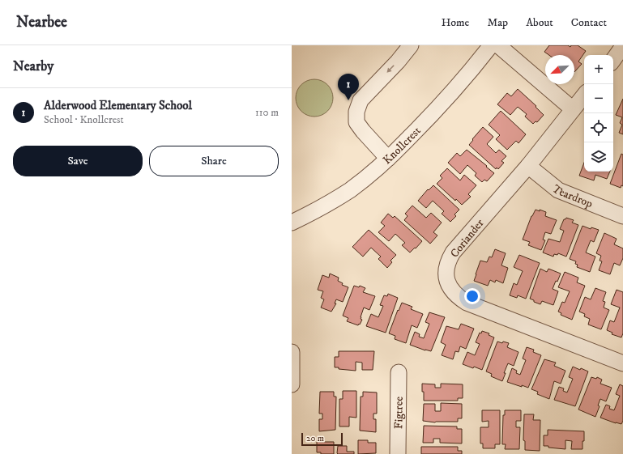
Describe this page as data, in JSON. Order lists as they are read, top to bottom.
{
  "streets": {
    "street": [
      "Knollcrest",
      "Teardrop",
      "Coriander",
      "Figtree"
    ]
  },
  "crossings": [
    ["Teardrop", "Coriander"]
  ],
  "scale_bar": "20 m",
  "north": "bottom left",
  "page": {
    "header": "Nearbee",
    "nav": [
      "Home",
      "Map",
      "About",
      "Contact"
    ],
    "heading": "Nearby",
    "map_buttons": ["+", "−"],
    "pins": "1",
    "list": [
      {
        "mark": "1",
        "name": "Alderwood Elementary School",
        "note": "School · Knollcrest",
        "value": "110 m"
      }
    ],
    "buttons": ["Save", "Share"],
    "scale": "20 m"
  }
}
